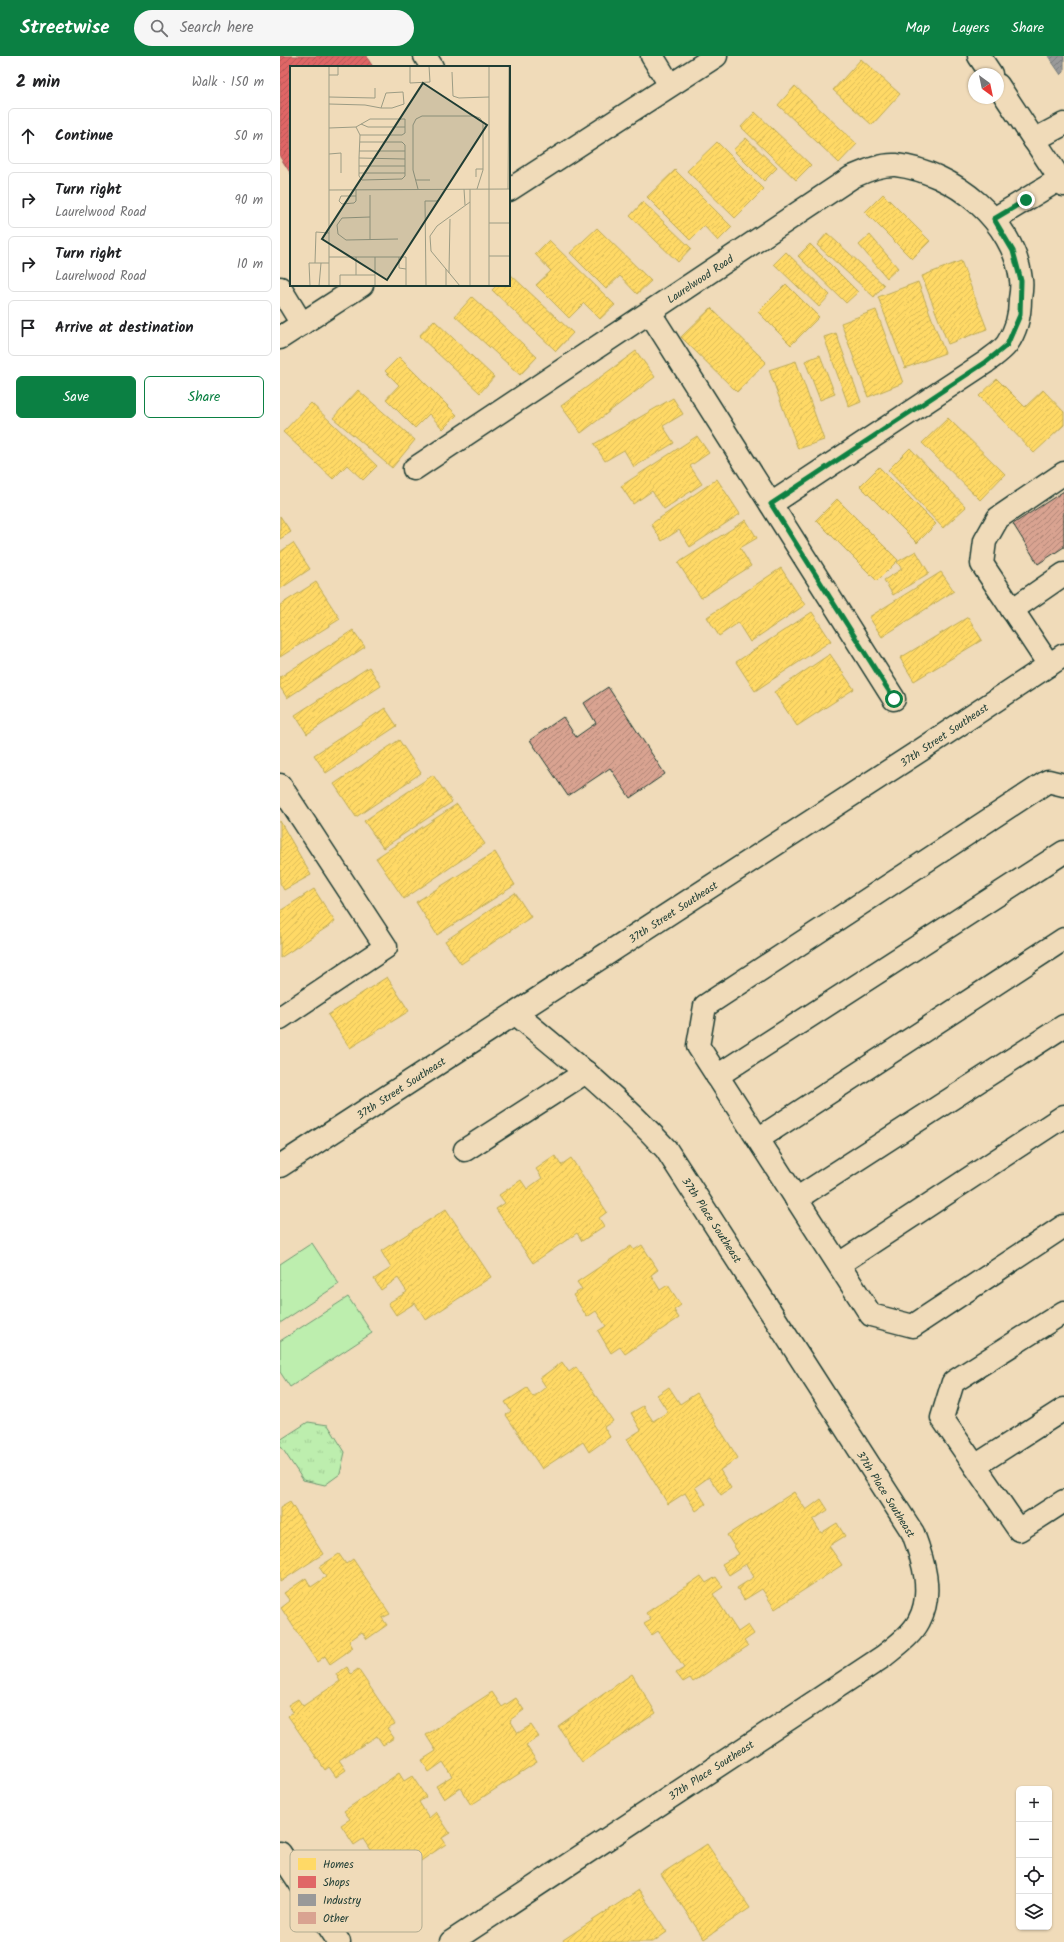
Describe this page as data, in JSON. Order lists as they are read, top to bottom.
{
  "streets": {
    "street": ["Laurelwood Road", "37th Street Southeast", "37th Place Southeast"]
  },
  "crossings": [
    ["37th Street Southeast", "37th Place Southeast"]
  ],
  "legend": [
    "Homes",
    "Shops",
    "Industry",
    "Other"
  ],
  "north": "bottom right",
  "page": {
    "header": "Streetwise",
    "search": "Search here",
    "nav": ["Map", "Layers", "Share"],
    "heading": ["2 min", "Walk · 150 m"],
    "list": [
      ["Continue", "50 m"],
      ["Turn right", "Laurelwood Road", "90 m"],
      ["Turn right", "Laurelwood Road", "10 m"],
      "Arrive at destination"
    ],
    "buttons": ["Save", "Share"],
    "map_buttons": ["+", "−"]
  }
}
